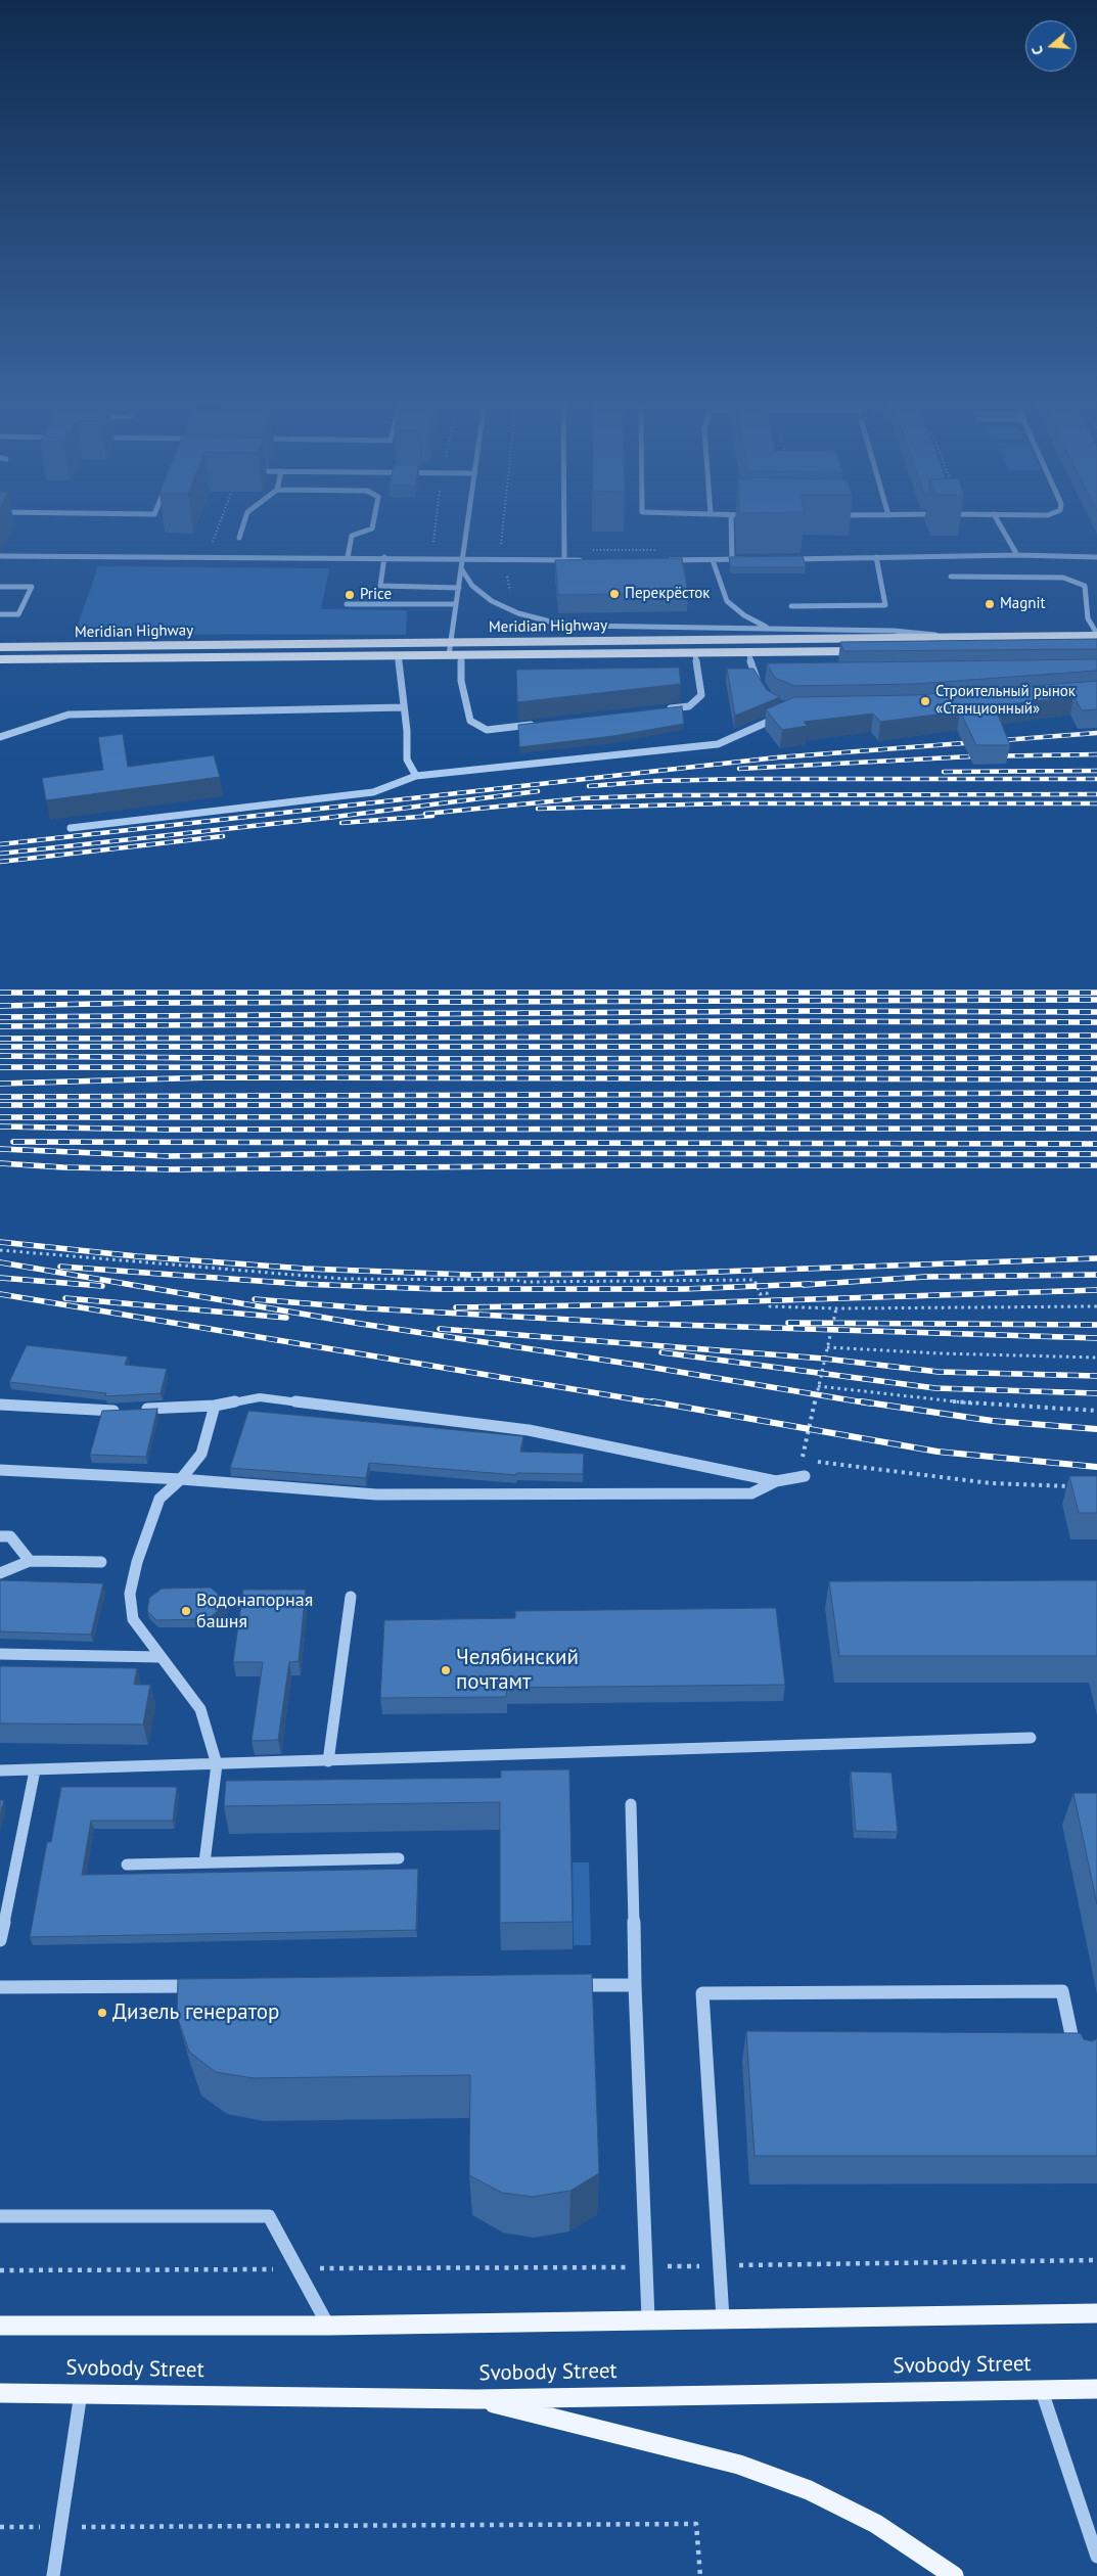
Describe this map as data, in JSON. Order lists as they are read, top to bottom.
{
  "streets": {
    "main road": ["Meridian Highway", "Svobody Street"]
  },
  "places": [
    "Перекрёсток",
    "Price",
    "Magnit",
    "Строительный рынок «Станционный»",
    "Водонапорная башня",
    "Челябинский почтамт",
    "Дизель генератор"
  ],
  "north": "left"
}
